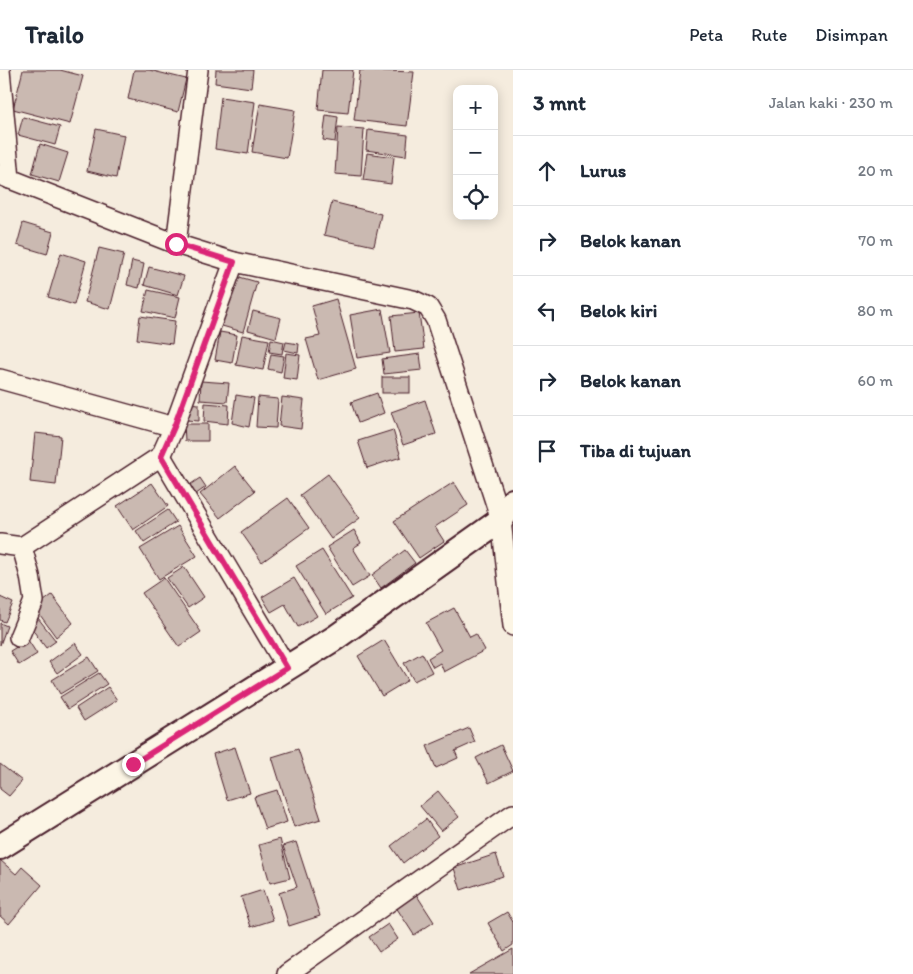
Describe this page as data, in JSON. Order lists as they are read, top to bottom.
{
  "page": {
    "header": "Trailo",
    "nav": ["Peta", "Rute", "Disimpan"],
    "heading": ["3 mnt", "Jalan kaki · 230 m"],
    "map_buttons": ["+", "−"],
    "list": [
      ["Lurus", "20 m"],
      ["Belok kanan", "70 m"],
      ["Belok kiri", "80 m"],
      ["Belok kanan", "60 m"],
      "Tiba di tujuan"
    ]
  }
}
